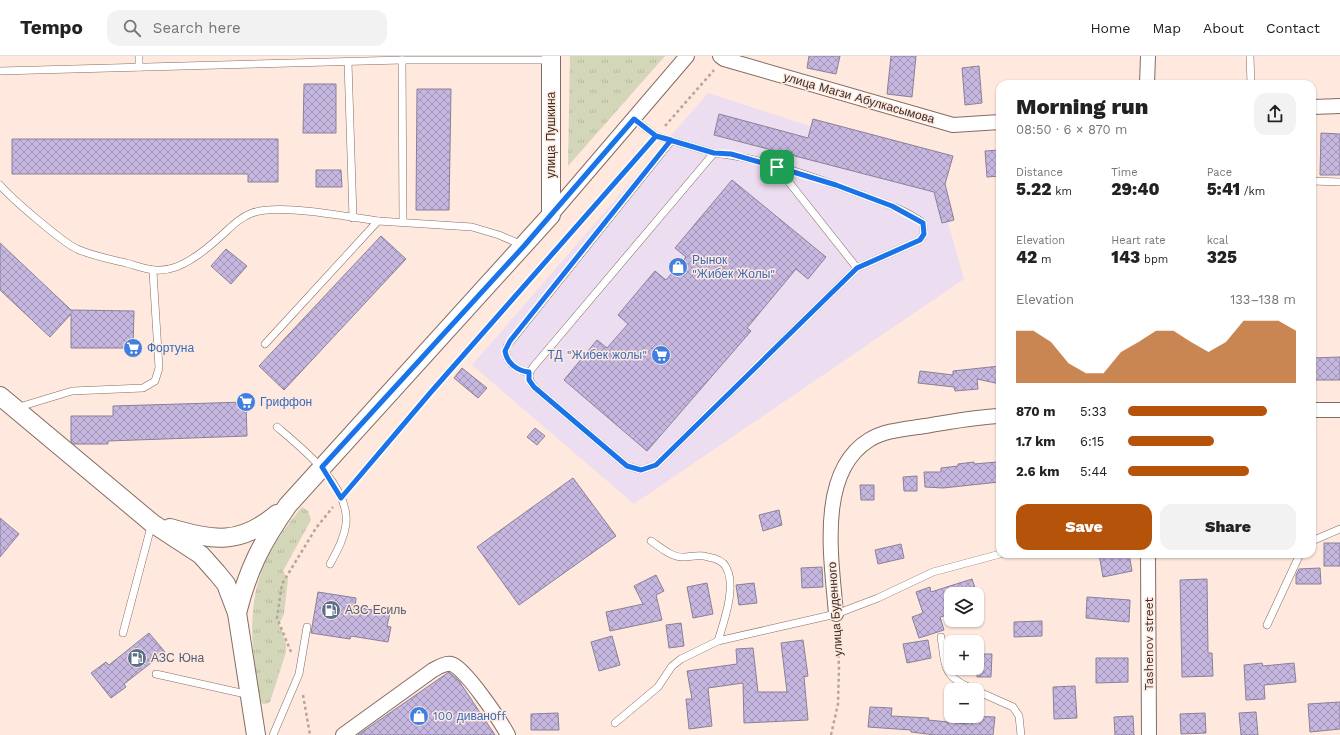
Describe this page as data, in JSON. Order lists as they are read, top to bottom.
{
  "streets": {
    "street": [
      "улица Магзи Абулкасымова",
      "улица Пушкина",
      "улица Буденного",
      "Tashenov street"
    ]
  },
  "places": {
    "shop": ["Рынок \"Жибек Жолы\"", "100 диваноff"],
    "supermarket": ["Фортуна", "ТД \"Жибек жолы\"", "Гриффон"],
    "fuel station": ["АЗС Есиль", "АЗС Юна"]
  },
  "page": {
    "header": "Tempo",
    "search": "Search here",
    "nav": [
      "Home",
      "Map",
      "About",
      "Contact"
    ],
    "heading": ["Morning run", "08:50 · 6 × 870 m"],
    "stats": [
      ["Distance", "5.22 km"],
      ["Time", "29:40"],
      ["Pace", "5:41 /km"],
      ["Elevation", "42 m"],
      ["Heart rate", "143 bpm"],
      ["kcal", "325"]
    ],
    "chart": ["Elevation", "133–138 m"],
    "list": [
      {
        "name": "870 m",
        "note": "5:33"
      },
      {
        "name": "1.7 km",
        "note": "6:15"
      },
      {
        "name": "2.6 km",
        "note": "5:44"
      }
    ],
    "buttons": ["Save", "Share"],
    "map_buttons": ["+", "−"]
  }
}
